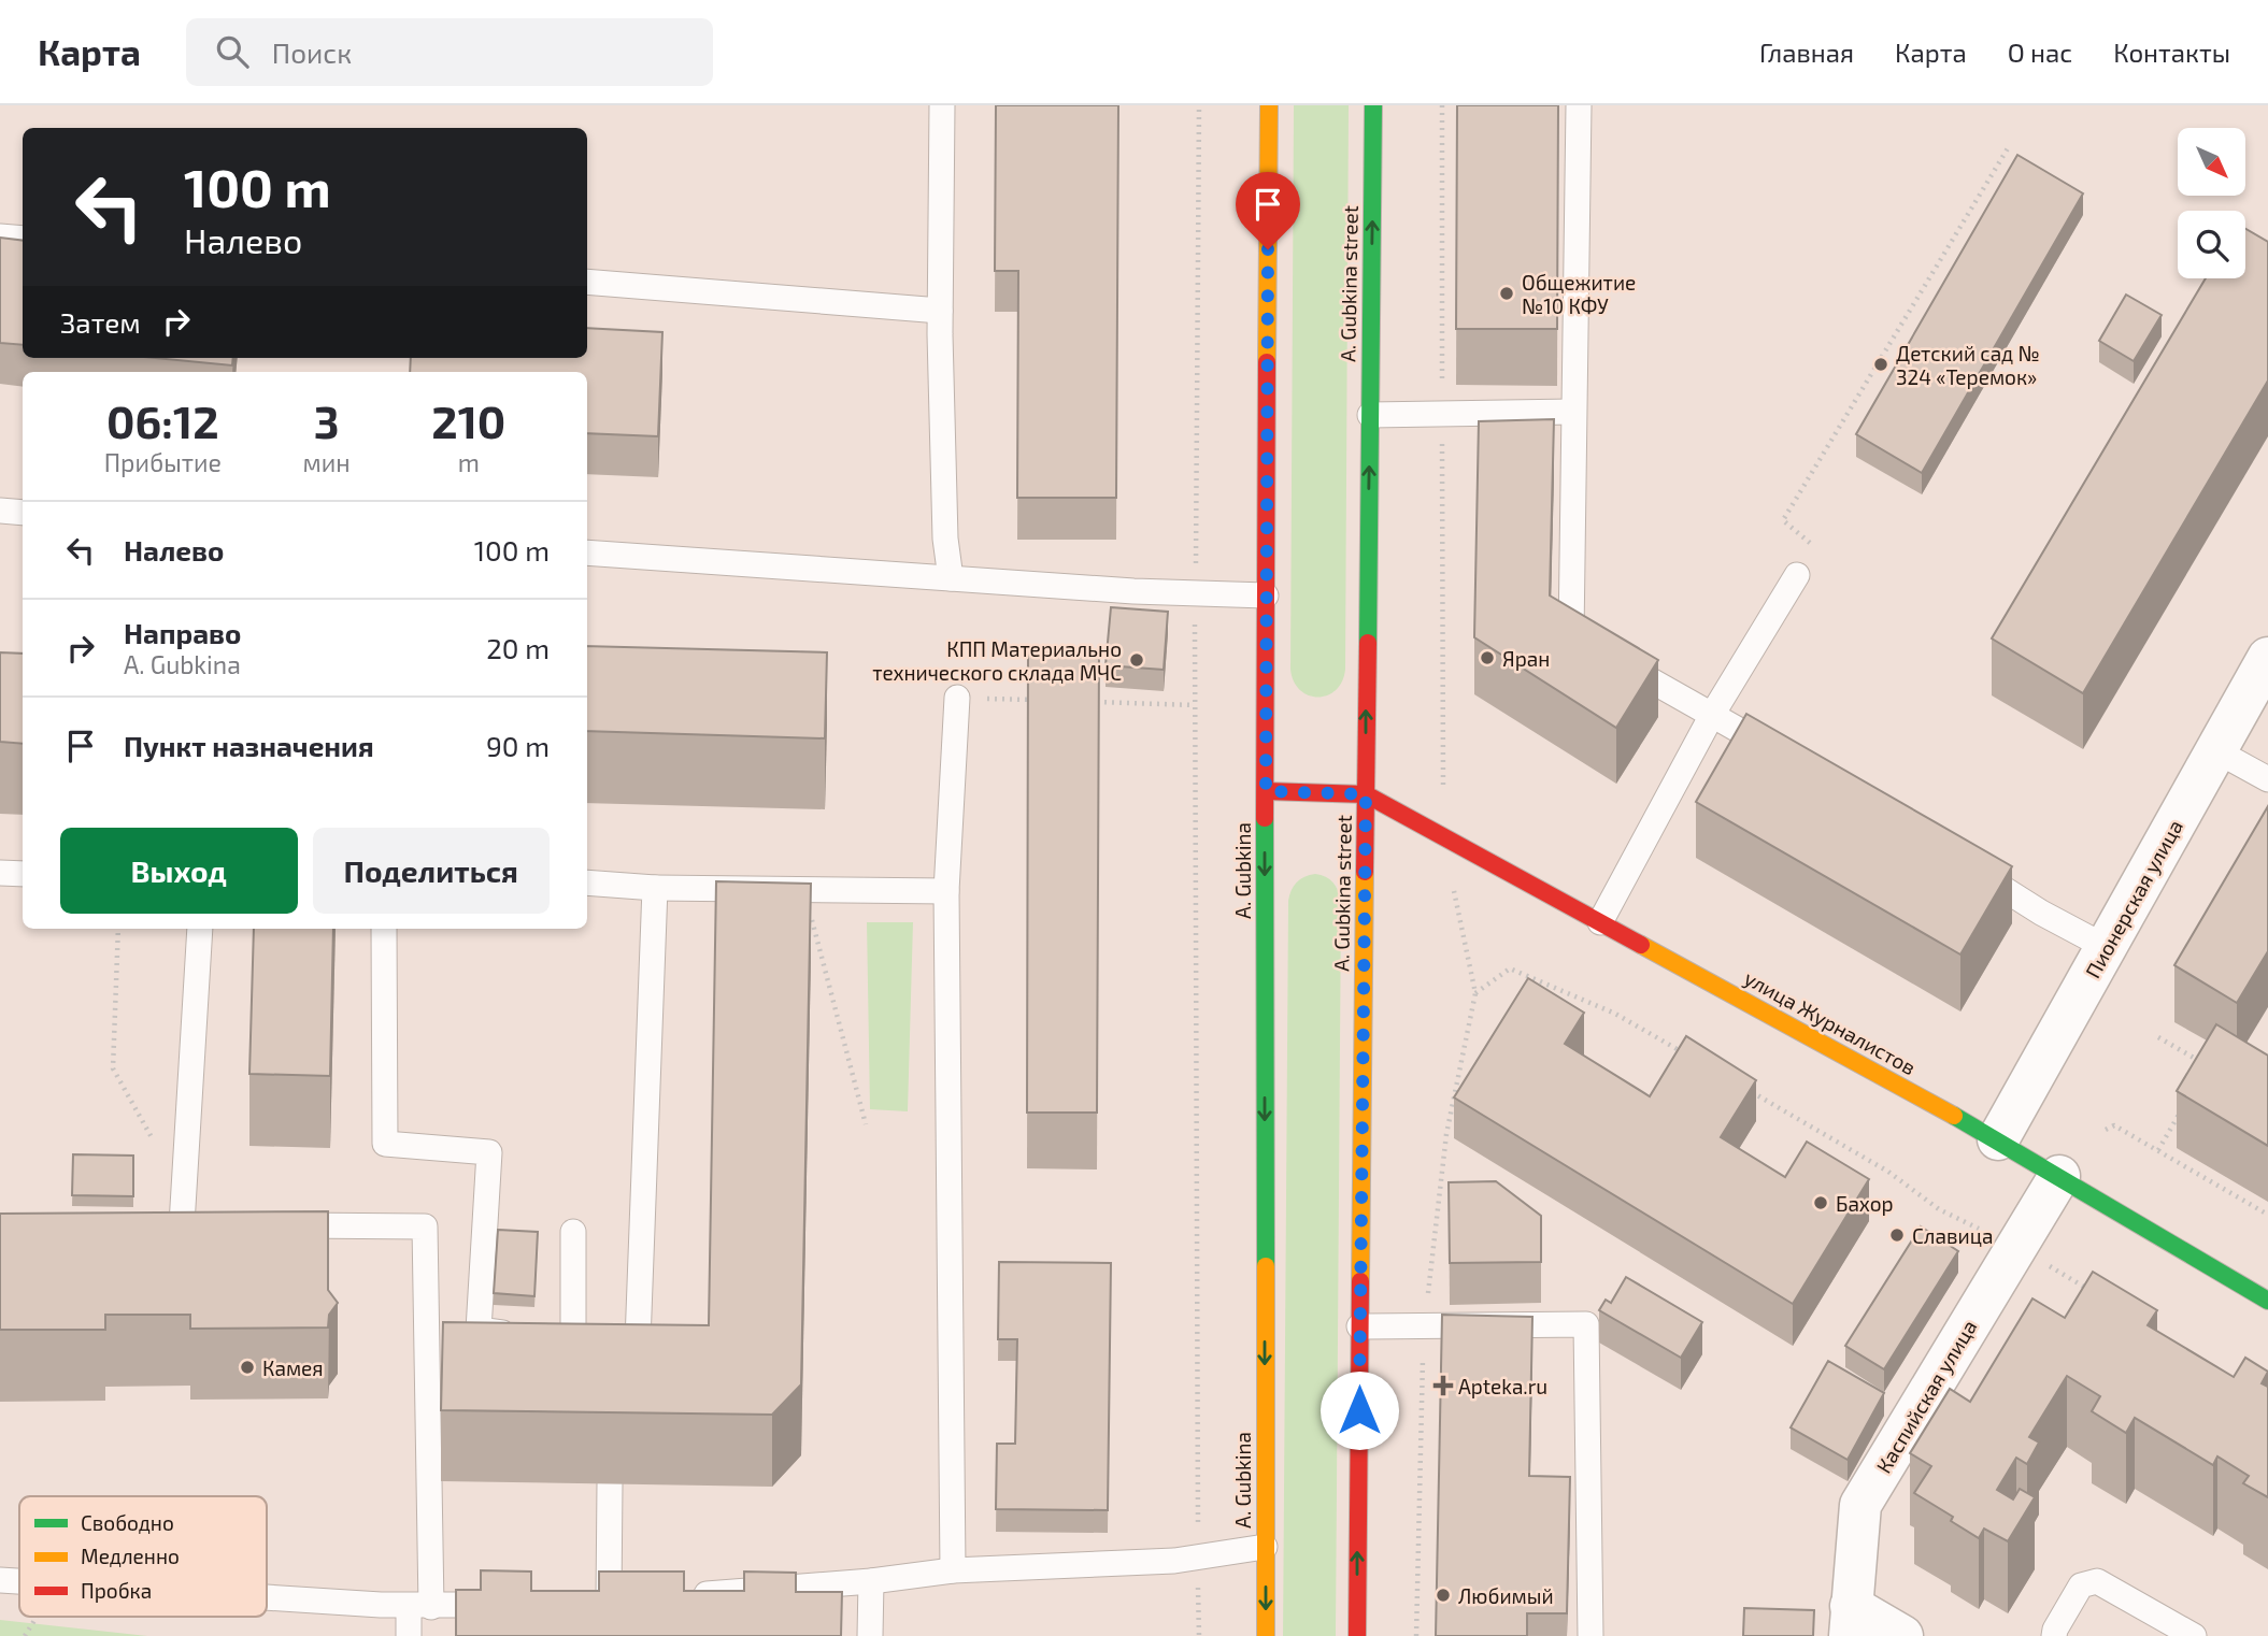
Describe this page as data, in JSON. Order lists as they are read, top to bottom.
{
  "streets": {
    "street": [
      "A. Gubkina street",
      "A. Gubkina",
      "Пионерская улица",
      "улица Журналистов",
      "Каспийская улица"
    ]
  },
  "crossings": [
    ["A. Gubkina street", "улица Журналистов"],
    ["Пионерская улица", "улица Журналистов"],
    ["улица Журналистов", "Каспийская улица"]
  ],
  "one_way": ["A. Gubkina street", "A. Gubkina"],
  "places": {
    "other": [
      "Общежитие №10 КФУ",
      "Детский сад № 324 «Теремок»",
      "Яран",
      "КПП Материально технического склада МЧС",
      "Бахор",
      "Славица",
      "Камея",
      "Любимый"
    ],
    "health": ["Apteka.ru"]
  },
  "legend": ["Свободно", "Медленно", "Пробка"],
  "north": "bottom right",
  "page": {
    "header": "Карта",
    "search": "Поиск",
    "nav": [
      "Главная",
      "Карта",
      "О нас",
      "Контакты"
    ],
    "turn": ["100 m", "Налево"],
    "then": "Затем",
    "eta": [
      "06:12",
      "Прибытие",
      "3",
      "мин",
      "210",
      "m"
    ],
    "list": [
      {
        "name": "Налево",
        "value": "100 m"
      },
      {
        "name": "Направо",
        "note": "A. Gubkina",
        "value": "20 m"
      },
      {
        "name": "Пункт назначения",
        "value": "90 m"
      }
    ],
    "buttons": ["Выход", "Поделиться"]
  }
}
